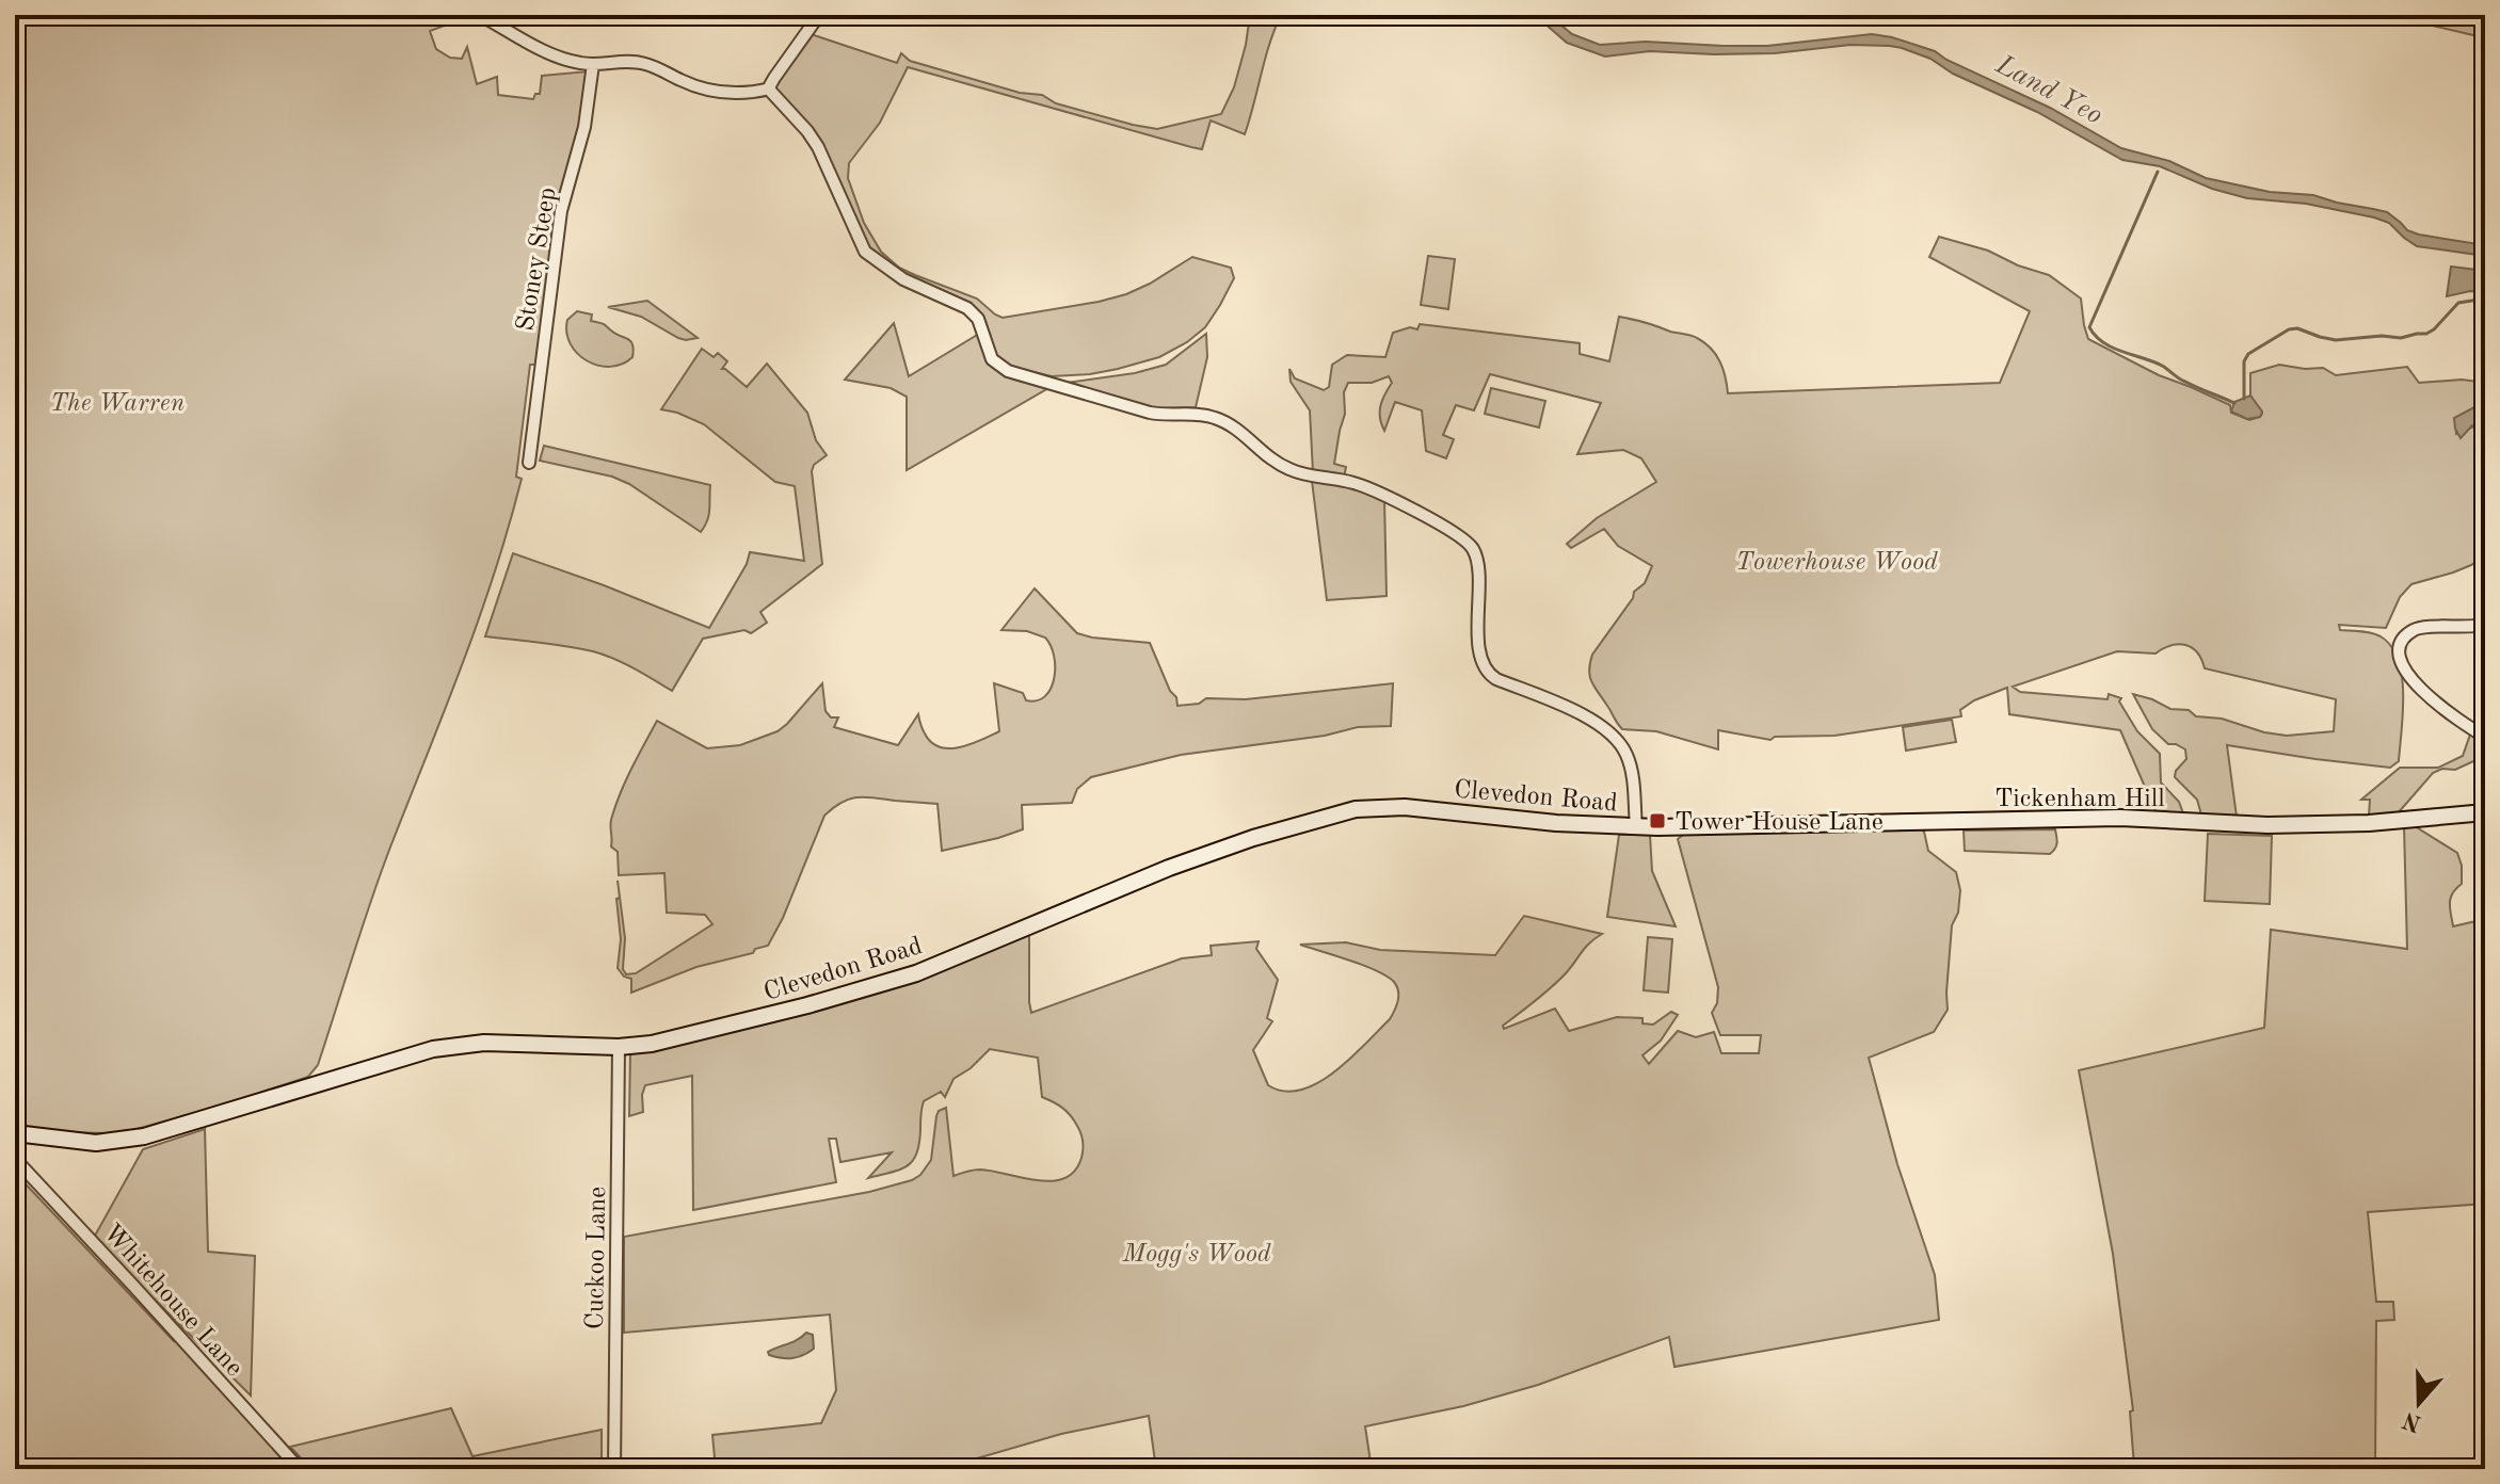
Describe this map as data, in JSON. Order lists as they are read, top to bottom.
{
  "streets": {
    "main road": ["Clevedon Road", "Tickenham Hill"],
    "street": ["Stoney Steep", "Cuckoo Lane", "Whitehouse Lane"]
  },
  "crossings": [
    ["Clevedon Road", "Tickenham Hill"],
    ["Clevedon Road", "Cuckoo Lane"]
  ],
  "water": ["Land Yeo"],
  "parks": ["The Warren", "Towerhouse Wood", "Mogg's Wood"],
  "places": {
    "transit": ["Tower House Lane"]
  },
  "north": "bottom"
}
